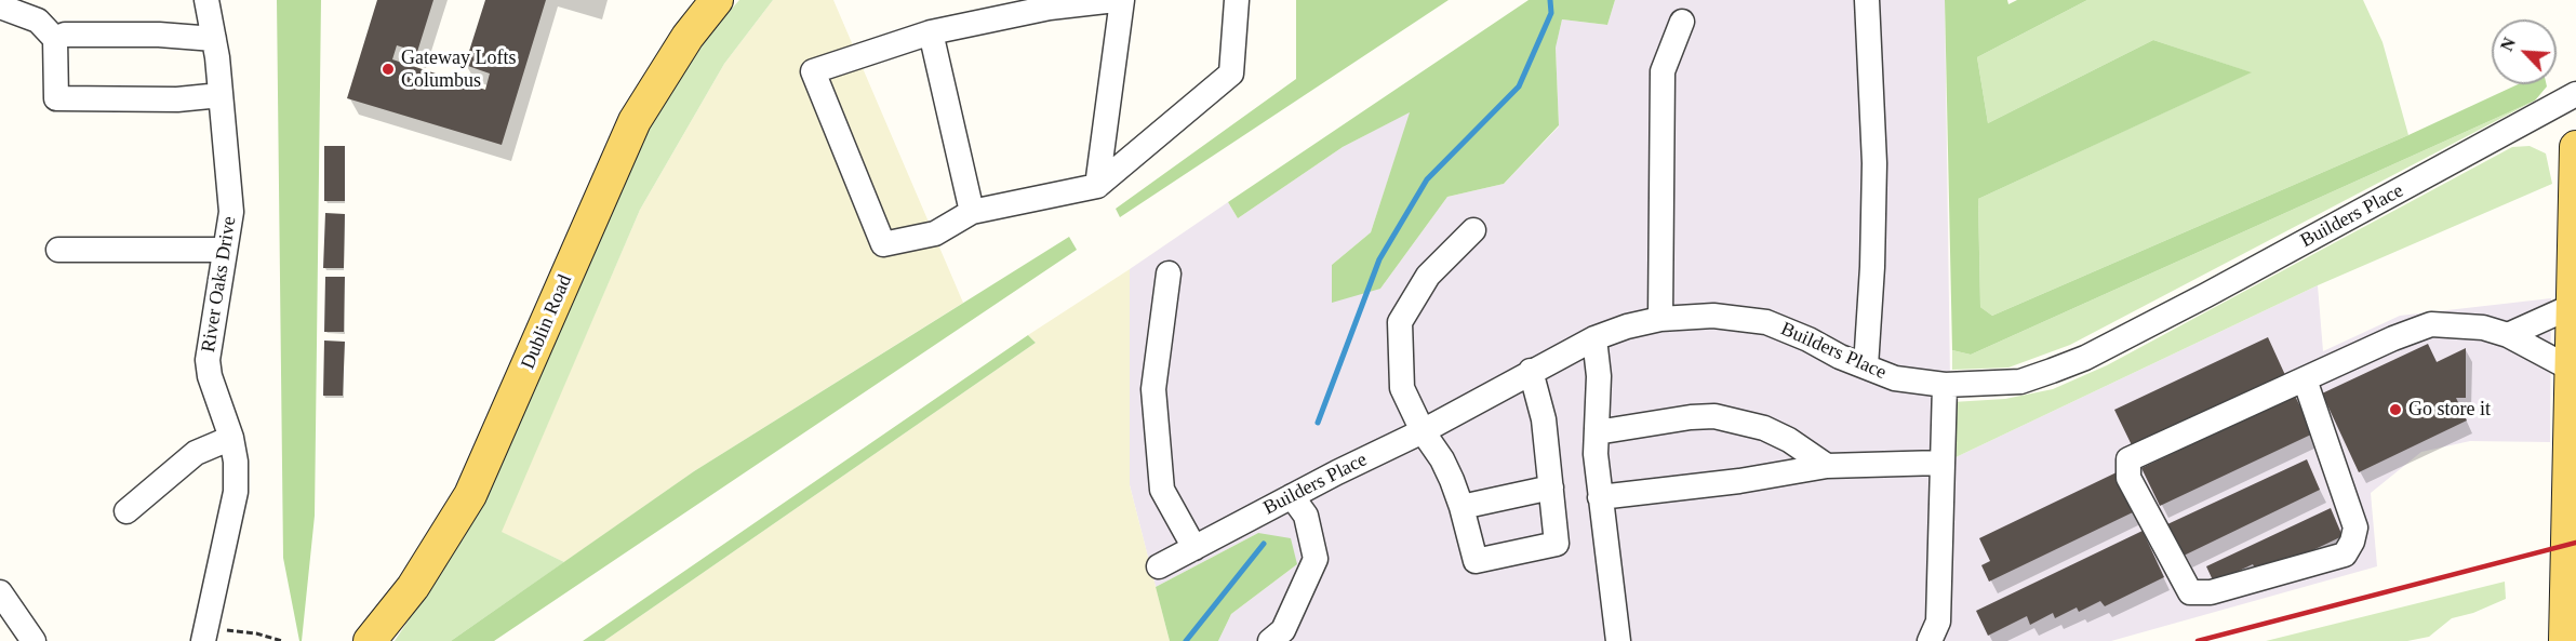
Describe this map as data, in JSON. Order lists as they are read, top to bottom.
{
  "streets": {
    "main road": ["Dublin Road"],
    "street": ["Builders Place", "River Oaks Drive"]
  },
  "places": ["Gateway Lofts Columbus", "Go store it"],
  "north": "top left"
}
